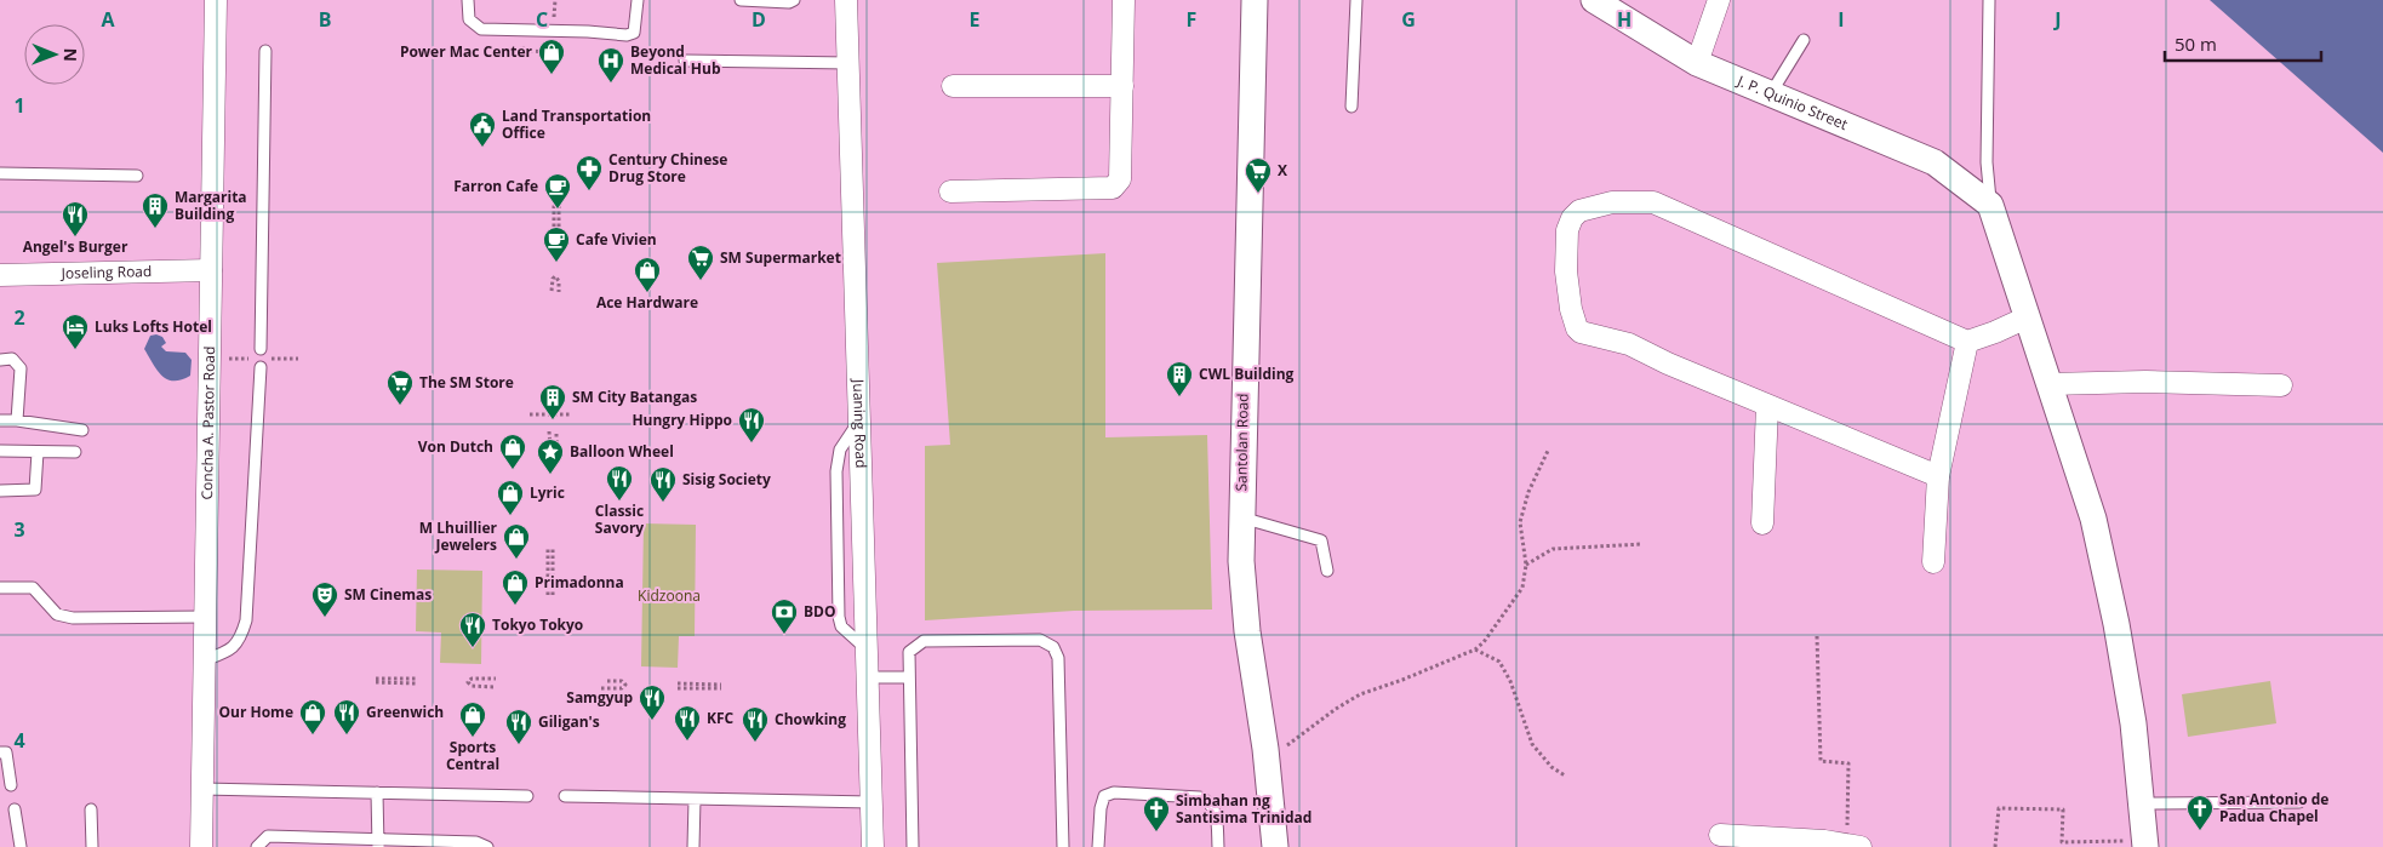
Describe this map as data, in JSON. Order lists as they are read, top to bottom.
{
  "streets": {
    "street": [
      "J. P. Quinio Street",
      "Joseling Road",
      "Concha A. Pastor Road",
      "Juaning Road",
      "Santolan Road"
    ]
  },
  "crossings": [
    ["Joseling Road", "Concha A. Pastor Road"]
  ],
  "parks": ["Kidzoona"],
  "places": {
    "shop": [
      "Power Mac Center",
      "Ace Hardware",
      "Von Dutch",
      "Lyric",
      "M Lhuillier Jewelers",
      "Primadonna",
      "Our Home",
      "Sports Central"
    ],
    "hospital": ["Beyond Medical Hub"],
    "public building": ["Land Transportation Office"],
    "pharmacy": ["Century Chinese Drug Store"],
    "supermarket": ["X", "SM Supermarket", "The SM Store"],
    "cafe": ["Farron Cafe", "Cafe Vivien"],
    "building": ["Margarita Building", "CWL Building", "SM City Batangas"],
    "restaurant": [
      "Angel's Burger",
      "Hungry Hippo",
      "Classic Savory",
      "Sisig Society",
      "Tokyo Tokyo",
      "Samgyup",
      "Greenwich",
      "KFC",
      "Chowking",
      "Giligan's"
    ],
    "hotel": ["Luks Lofts Hotel"],
    "place": ["Balloon Wheel"],
    "theatre": ["SM Cinemas"],
    "bank": ["BDO"],
    "church": ["San Antonio de Padua Chapel", "Simbahan ng Santisima Trinidad"]
  },
  "scale_bar": "50 m",
  "north": "right",
  "grid": {
    "columns": [
      "A",
      "B",
      "C",
      "D",
      "E",
      "F",
      "G",
      "H",
      "I",
      "J"
    ],
    "rows": [
      "1",
      "2",
      "3",
      "4"
    ]
  }
}
